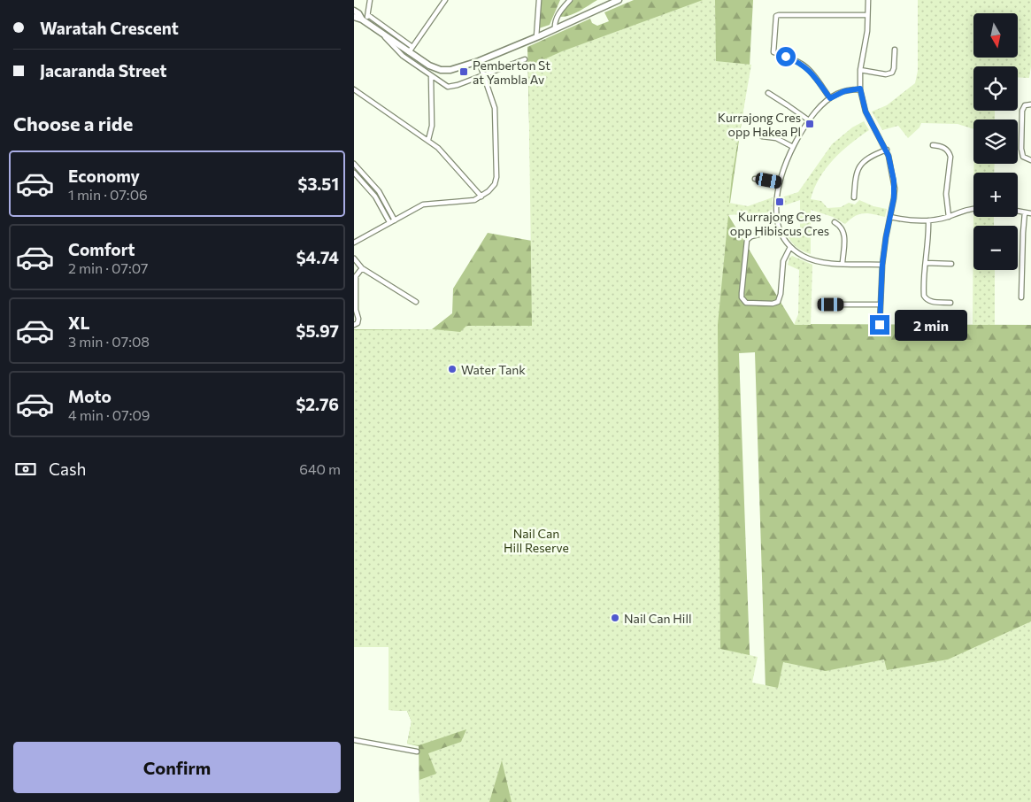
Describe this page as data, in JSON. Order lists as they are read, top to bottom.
{
  "parks": ["Nail Can Hill Reserve"],
  "places": {
    "transit": ["Pemberton St at Yambla Av", "Kurrajong Cres opp Hakea Pl", "Kurrajong Cres opp Hibiscus Cres"],
    "other": ["Water Tank", "Nail Can Hill"]
  },
  "north": "bottom",
  "page": {
    "banner": ["Waratah Crescent", "Jacaranda Street"],
    "map_buttons": ["+", "−"],
    "heading": "Choose a ride",
    "list": [
      {
        "name": "Economy",
        "note": "1 min · 07:06",
        "value": "$3.51"
      },
      {
        "name": "Comfort",
        "note": "2 min · 07:07",
        "value": "$4.74"
      },
      {
        "name": "XL",
        "note": "3 min · 07:08",
        "value": "$5.97"
      },
      {
        "name": "Moto",
        "note": "4 min · 07:09",
        "value": "$2.76"
      }
    ],
    "bubble": "2 min",
    "pay": ["Cash", "640 m"],
    "buttons": "Confirm"
  }
}
